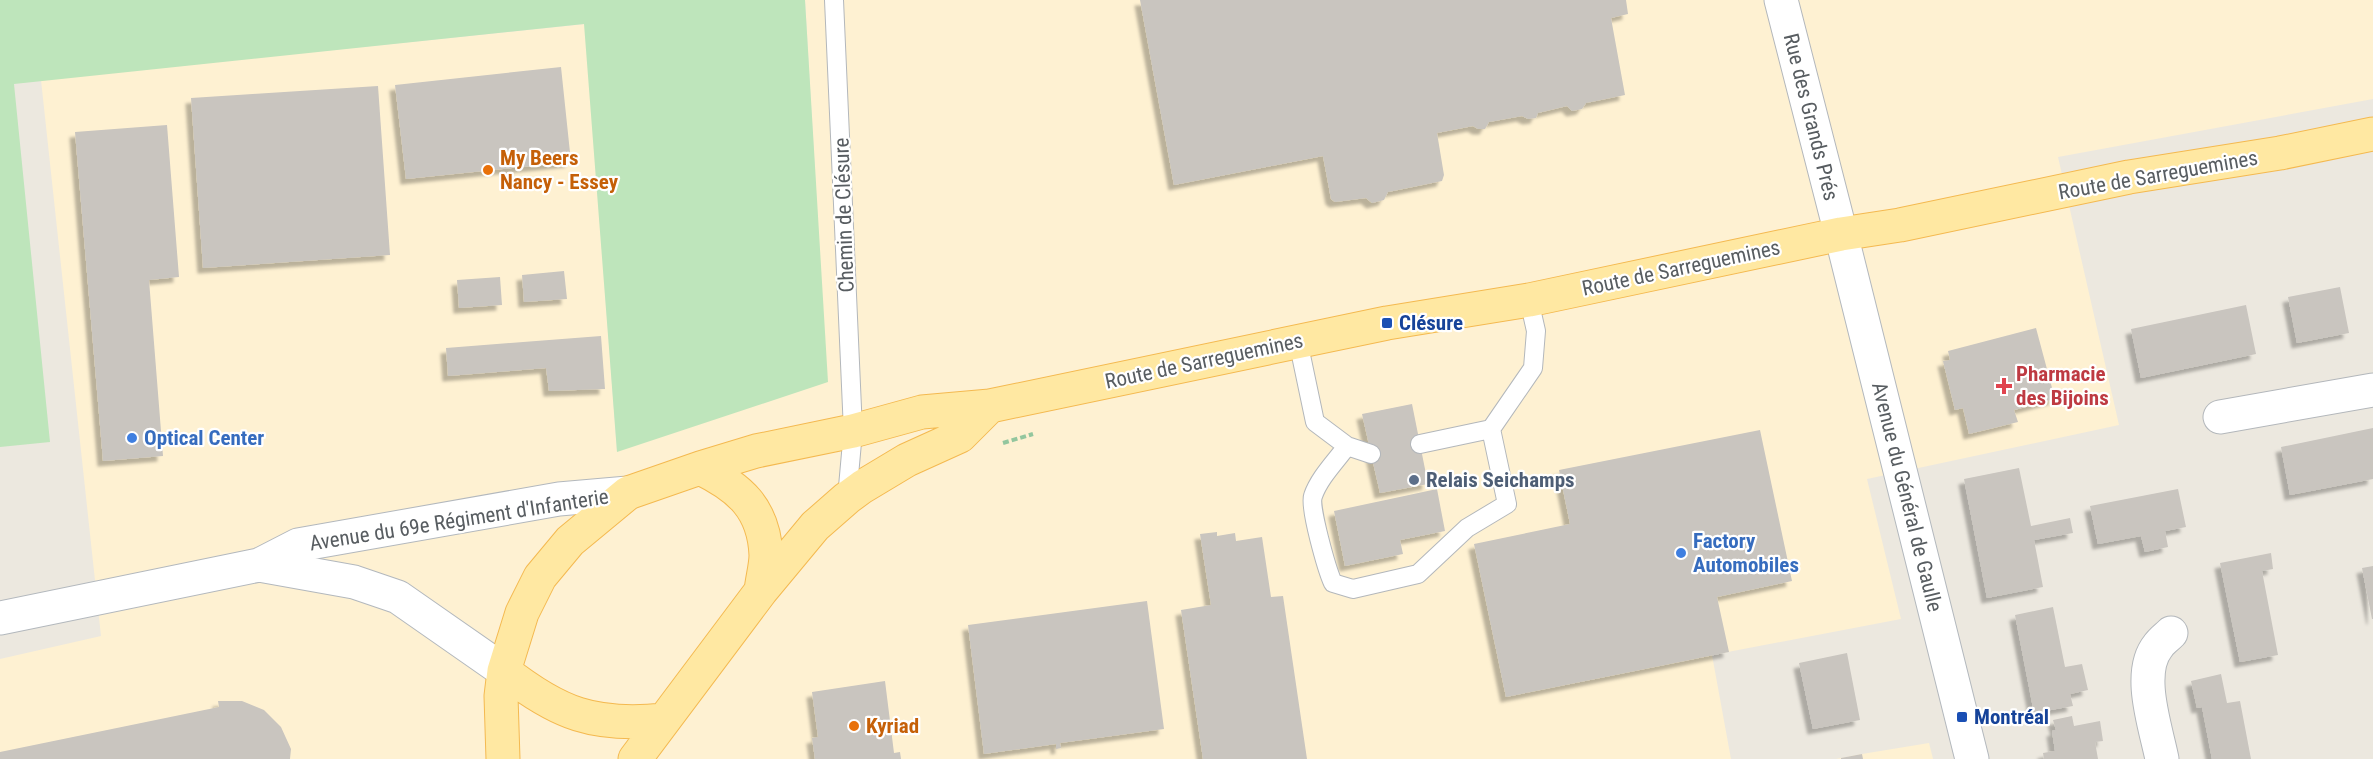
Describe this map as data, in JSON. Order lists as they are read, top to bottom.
{
  "streets": {
    "main road": ["Route de Sarreguemines", "Avenue du 69e Régiment d'Infanterie"],
    "street": ["Rue des Grands Prés", "Avenue du Général de Gaulle"],
    "lane": ["Chemin de Clésure"]
  },
  "crossings": [
    ["Rue des Grands Prés", "Route de Sarreguemines"],
    ["Rue des Grands Prés", "Avenue du Général de Gaulle"],
    ["Route de Sarreguemines", "Avenue du Général de Gaulle"]
  ],
  "places": {
    "other": [
      "My Beers Nancy - Essey",
      "Optical Center",
      "Relais Seichamps",
      "Factory Automobiles",
      "Kyriad"
    ],
    "transit": ["Clésure", "Montréal"],
    "health": ["Pharmacie des Bijoins"]
  }
}
